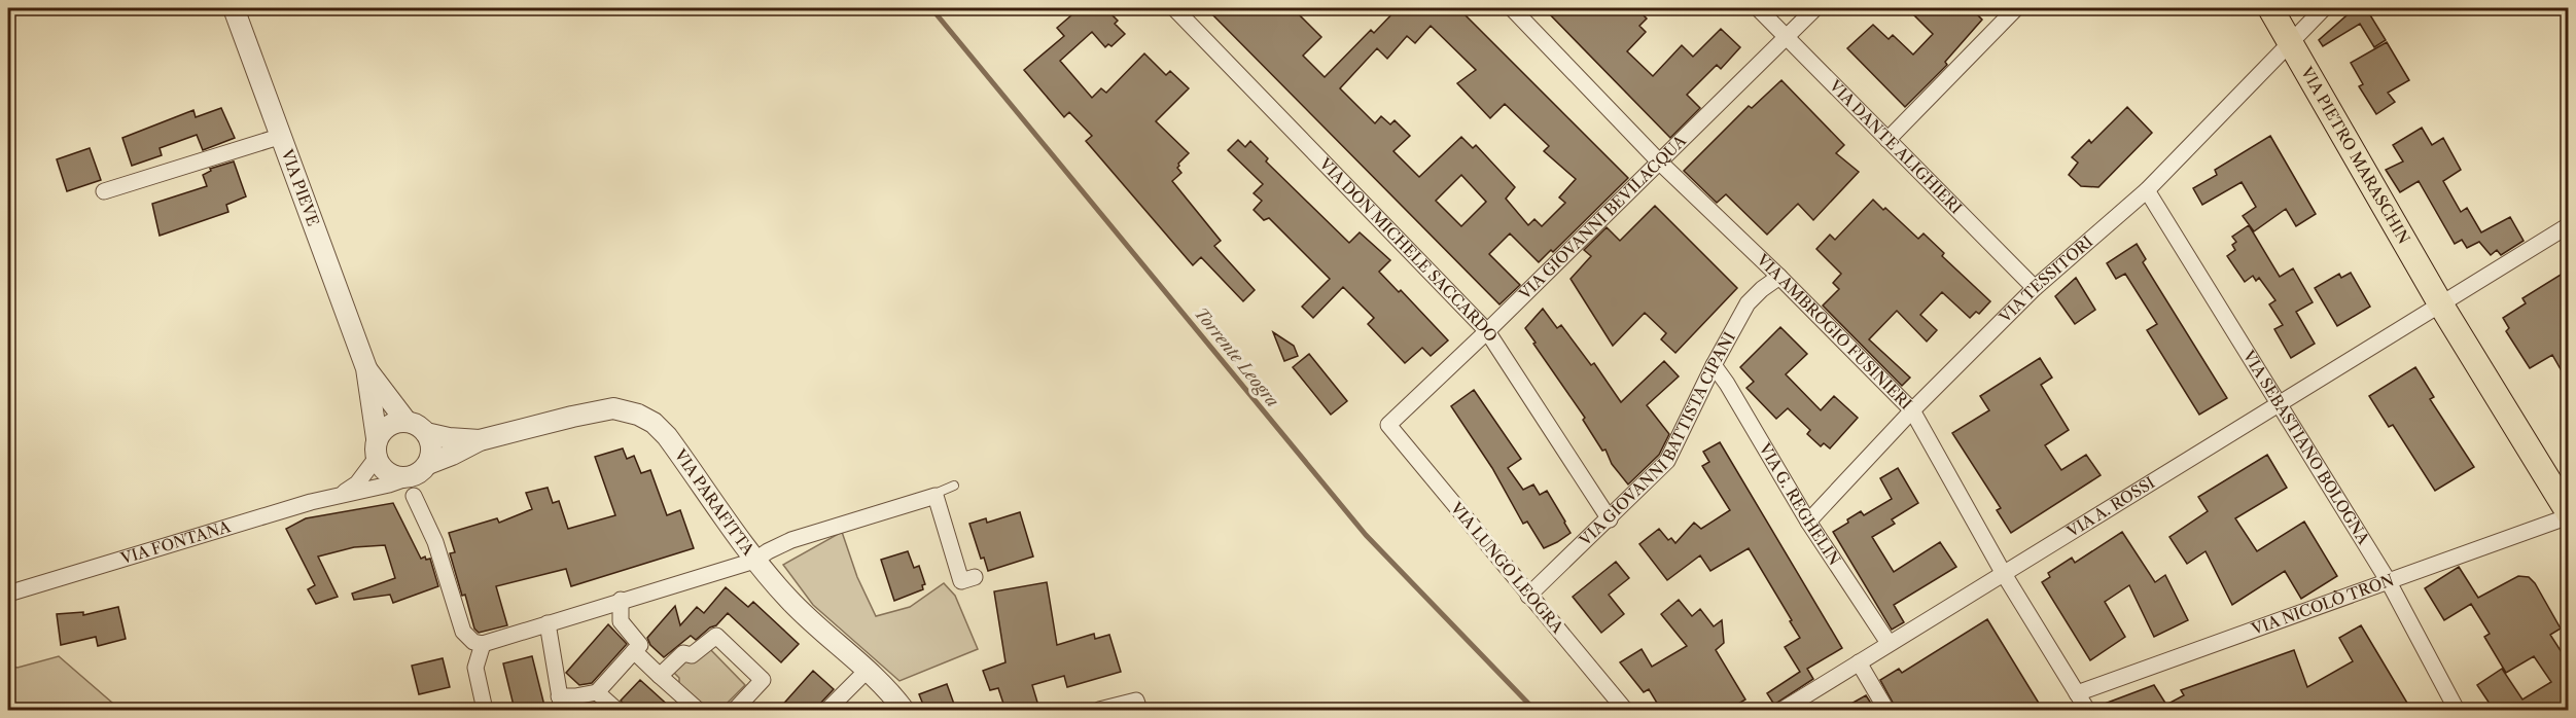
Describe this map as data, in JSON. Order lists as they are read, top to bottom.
{
  "streets": {
    "main road": ["VIA PIETRO MARASCHIN"],
    "street": [
      "VIA DANTE ALIGHIERI",
      "VIA PIEVE",
      "VIA GIOVANNI BEVILACQUA",
      "VIA DON MICHELE SACCARDO",
      "VIA TESSITORI",
      "VIA AMBROGIO FUSINIERI",
      "VIA GIOVANNI BATTISTA CIPANI",
      "VIA SEBASTIANO BOLOGNA",
      "VIA PARAFITTA",
      "VIA G. REGHELIN",
      "VIA A. ROSSI",
      "VIA FONTANA",
      "VIA LUNGO LEOGRA",
      "VIA NICOLÒ TRON"
    ]
  },
  "crossings": [
    ["VIA DANTE ALIGHIERI", "VIA GIOVANNI BEVILACQUA"],
    ["VIA DANTE ALIGHIERI", "VIA TESSITORI"],
    ["VIA PIETRO MARASCHIN", "VIA TESSITORI"],
    ["VIA PIETRO MARASCHIN", "VIA A. ROSSI"],
    ["VIA PIETRO MARASCHIN", "VIA NICOLÒ TRON"],
    ["VIA PIEVE", "VIA PARAFITTA"],
    ["VIA PIEVE", "VIA FONTANA"],
    ["VIA GIOVANNI BEVILACQUA", "VIA DON MICHELE SACCARDO"],
    ["VIA GIOVANNI BEVILACQUA", "VIA AMBROGIO FUSINIERI"],
    ["VIA GIOVANNI BEVILACQUA", "VIA LUNGO LEOGRA"],
    ["VIA DON MICHELE SACCARDO", "VIA GIOVANNI BATTISTA CIPANI"],
    ["VIA TESSITORI", "VIA AMBROGIO FUSINIERI"],
    ["VIA TESSITORI", "VIA SEBASTIANO BOLOGNA"],
    ["VIA TESSITORI", "VIA G. REGHELIN"],
    ["VIA AMBROGIO FUSINIERI", "VIA GIOVANNI BATTISTA CIPANI"],
    ["VIA AMBROGIO FUSINIERI", "VIA A. ROSSI"],
    ["VIA AMBROGIO FUSINIERI", "VIA NICOLÒ TRON"],
    ["VIA GIOVANNI BATTISTA CIPANI", "VIA G. REGHELIN"],
    ["VIA GIOVANNI BATTISTA CIPANI", "VIA LUNGO LEOGRA"],
    ["VIA SEBASTIANO BOLOGNA", "VIA A. ROSSI"],
    ["VIA SEBASTIANO BOLOGNA", "VIA NICOLÒ TRON"],
    ["VIA PARAFITTA", "VIA FONTANA"],
    ["VIA G. REGHELIN", "VIA A. ROSSI"]
  ],
  "water": ["Torrente Leogra"]
}
